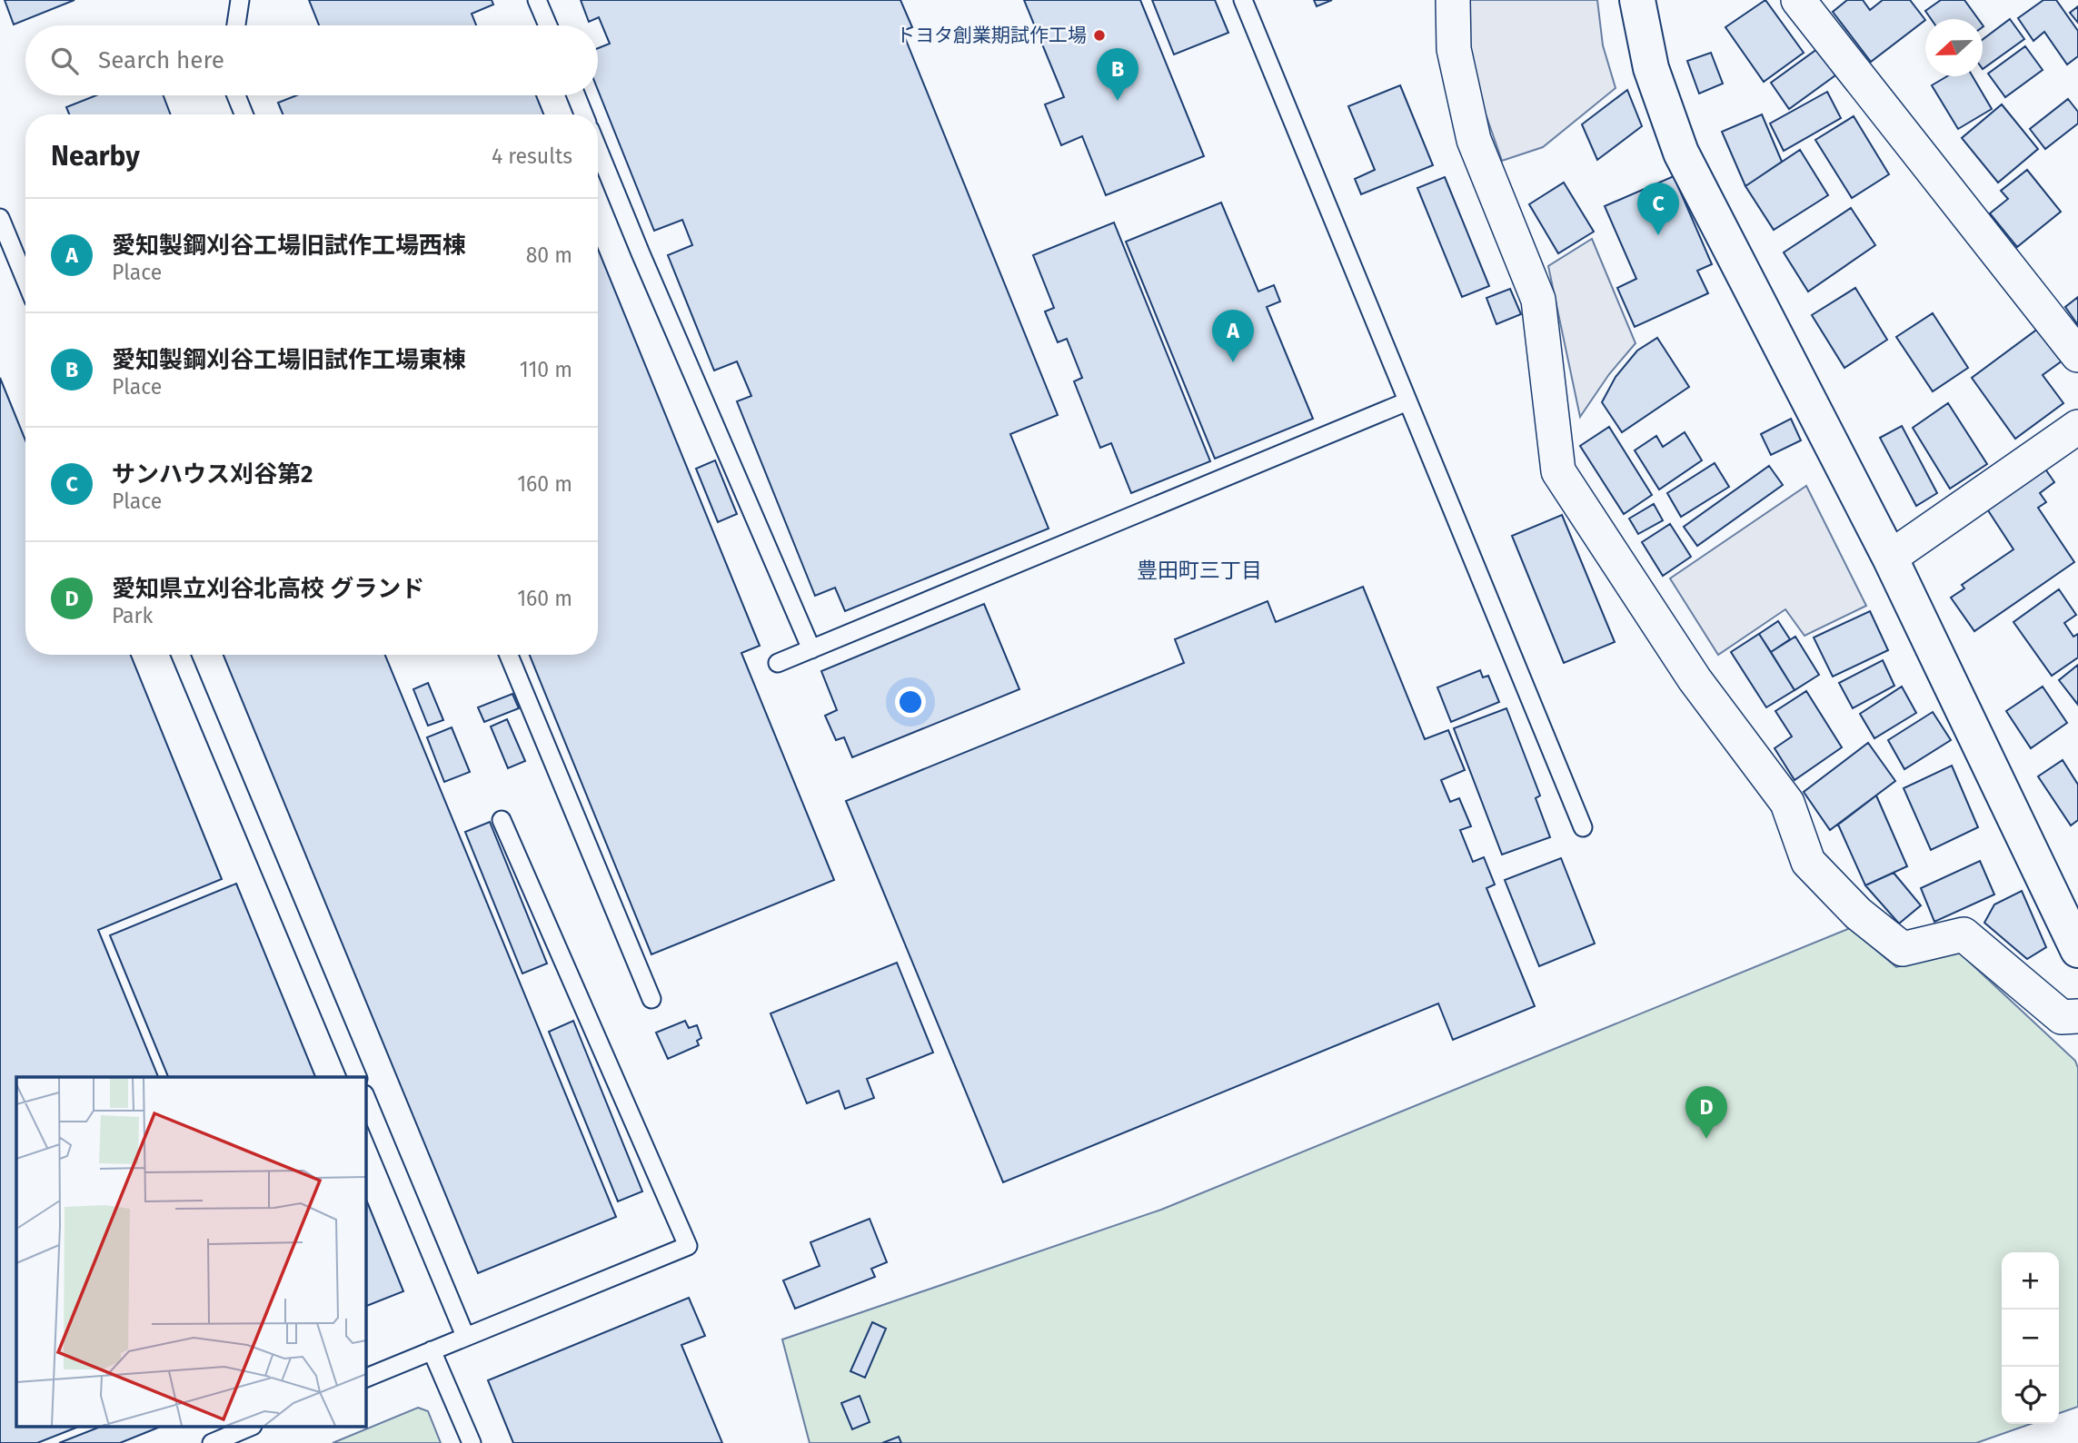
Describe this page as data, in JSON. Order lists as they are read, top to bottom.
{
  "districts": ["豊田町三丁目"],
  "places": ["トヨタ創業期試作工場"],
  "north": "left",
  "page": {
    "search": "Search here",
    "pins": [
      "B",
      "C",
      "A",
      "D"
    ],
    "heading": ["Nearby", "4 results"],
    "list": [
      {
        "mark": "A",
        "name": "愛知製鋼刈谷工場旧試作工場西棟",
        "note": "Place",
        "value": "80 m"
      },
      {
        "mark": "B",
        "name": "愛知製鋼刈谷工場旧試作工場東棟",
        "note": "Place",
        "value": "110 m"
      },
      {
        "mark": "C",
        "name": "サンハウス刈谷第2",
        "note": "Place",
        "value": "160 m"
      },
      {
        "mark": "D",
        "name": "愛知県立刈谷北高校 グランド",
        "note": "Park",
        "value": "160 m"
      }
    ],
    "map_buttons": ["+", "−"]
  }
}
